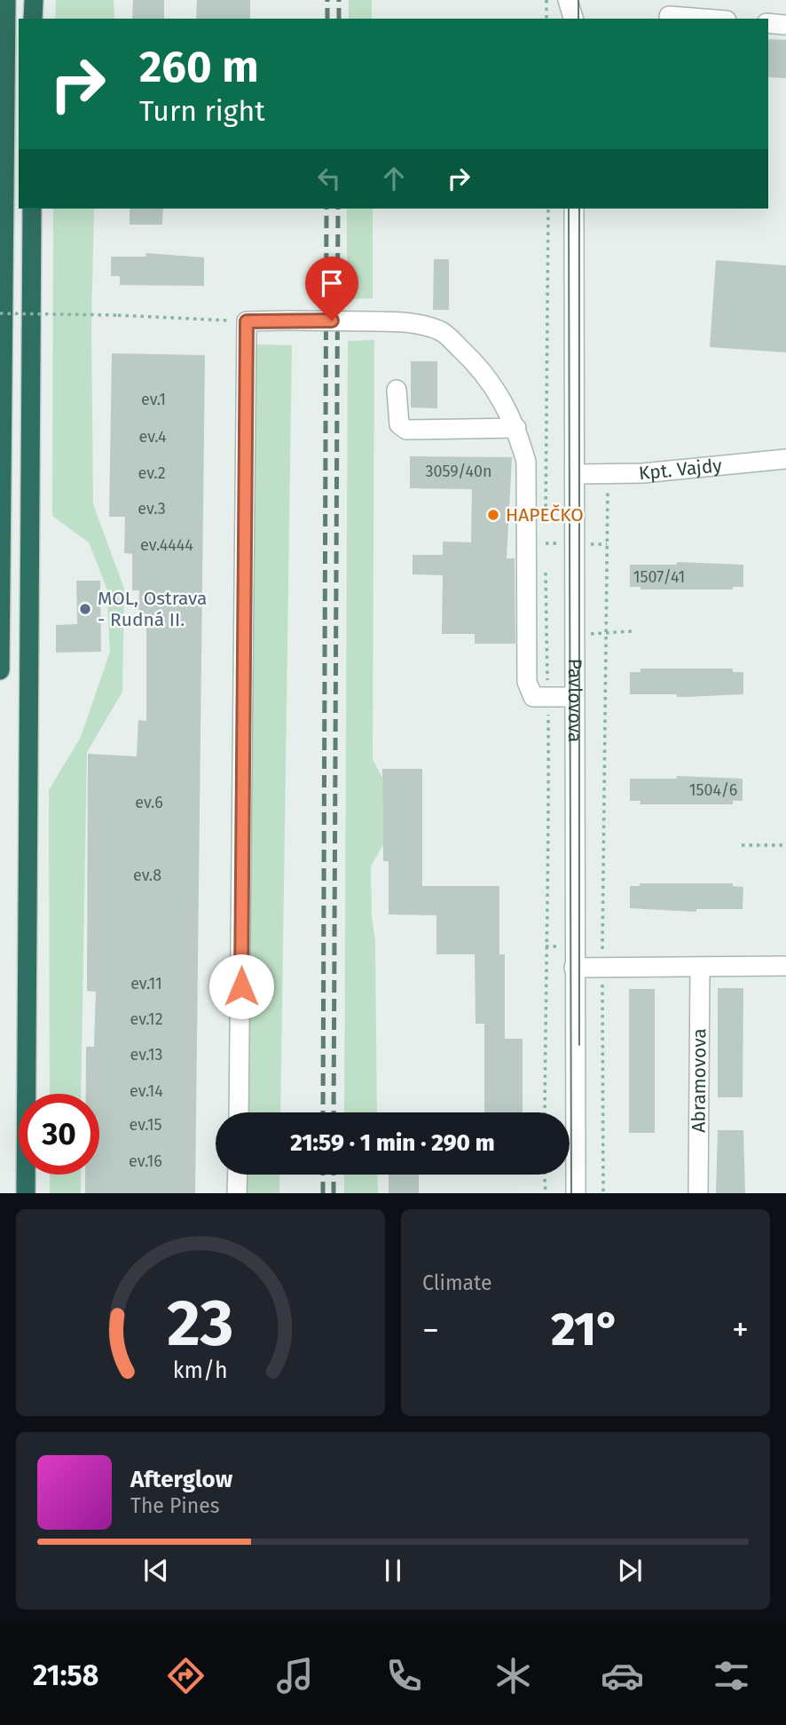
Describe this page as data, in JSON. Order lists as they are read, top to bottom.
{
  "streets": {
    "street": ["Kpt. Vajdy", "Pavlovova", "Abramovova"]
  },
  "crossings": [
    ["Kpt. Vajdy", "Pavlovova"]
  ],
  "places": ["HAPEČKO", "MOL, Ostrava - Rudná II."],
  "house_numbers": [
    "ev.1",
    "ev.4",
    "3059/40n",
    "ev.2",
    "ev.3",
    "ev.4444",
    "1507/41",
    "1504/6",
    "ev.6",
    "ev.8",
    "ev.11",
    "ev.12",
    "ev.13",
    "ev.14",
    "ev.15",
    "ev.16"
  ],
  "page": {
    "turn": ["260 m", "Turn right"],
    "limit": "30",
    "trip": "21:59 · 1 min · 290 m",
    "tile": "Climate",
    "heat": ["−", "21°", "+"],
    "song": ["Afterglow", "The Pines"],
    "tabs": "21:58",
    "gauge": ["23", "km/h"]
  }
}
